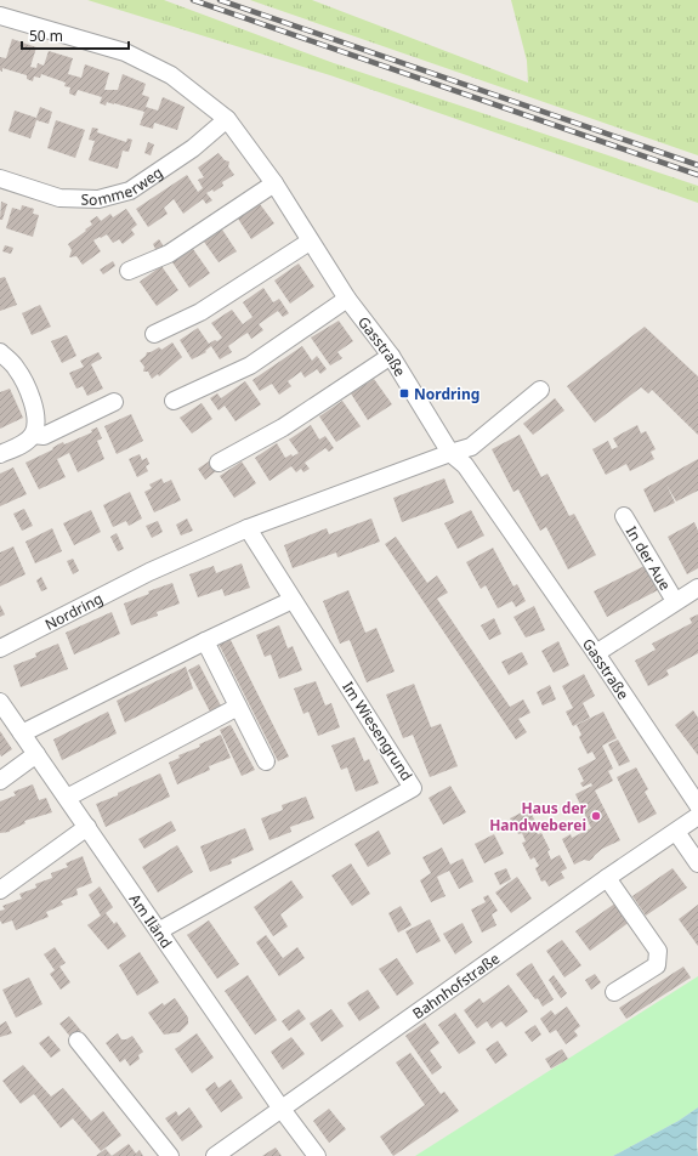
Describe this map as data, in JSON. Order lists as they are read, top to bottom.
{
  "streets": {
    "street": [
      "Sommerweg",
      "Gasstraße",
      "In der Aue",
      "Nordring",
      "Im Wiesengrund",
      "Am Iländ",
      "Bahnhofstraße"
    ]
  },
  "crossings": [
    ["Sommerweg", "Gasstraße"],
    ["Gasstraße", "In der Aue"],
    ["Gasstraße", "Nordring"],
    ["Nordring", "Im Wiesengrund"],
    ["Im Wiesengrund", "Am Iländ"],
    ["Am Iländ", "Bahnhofstraße"]
  ],
  "places": {
    "transit": ["Nordring"],
    "other": ["Haus der Handweberei"]
  },
  "scale_bar": "50 m"
}
